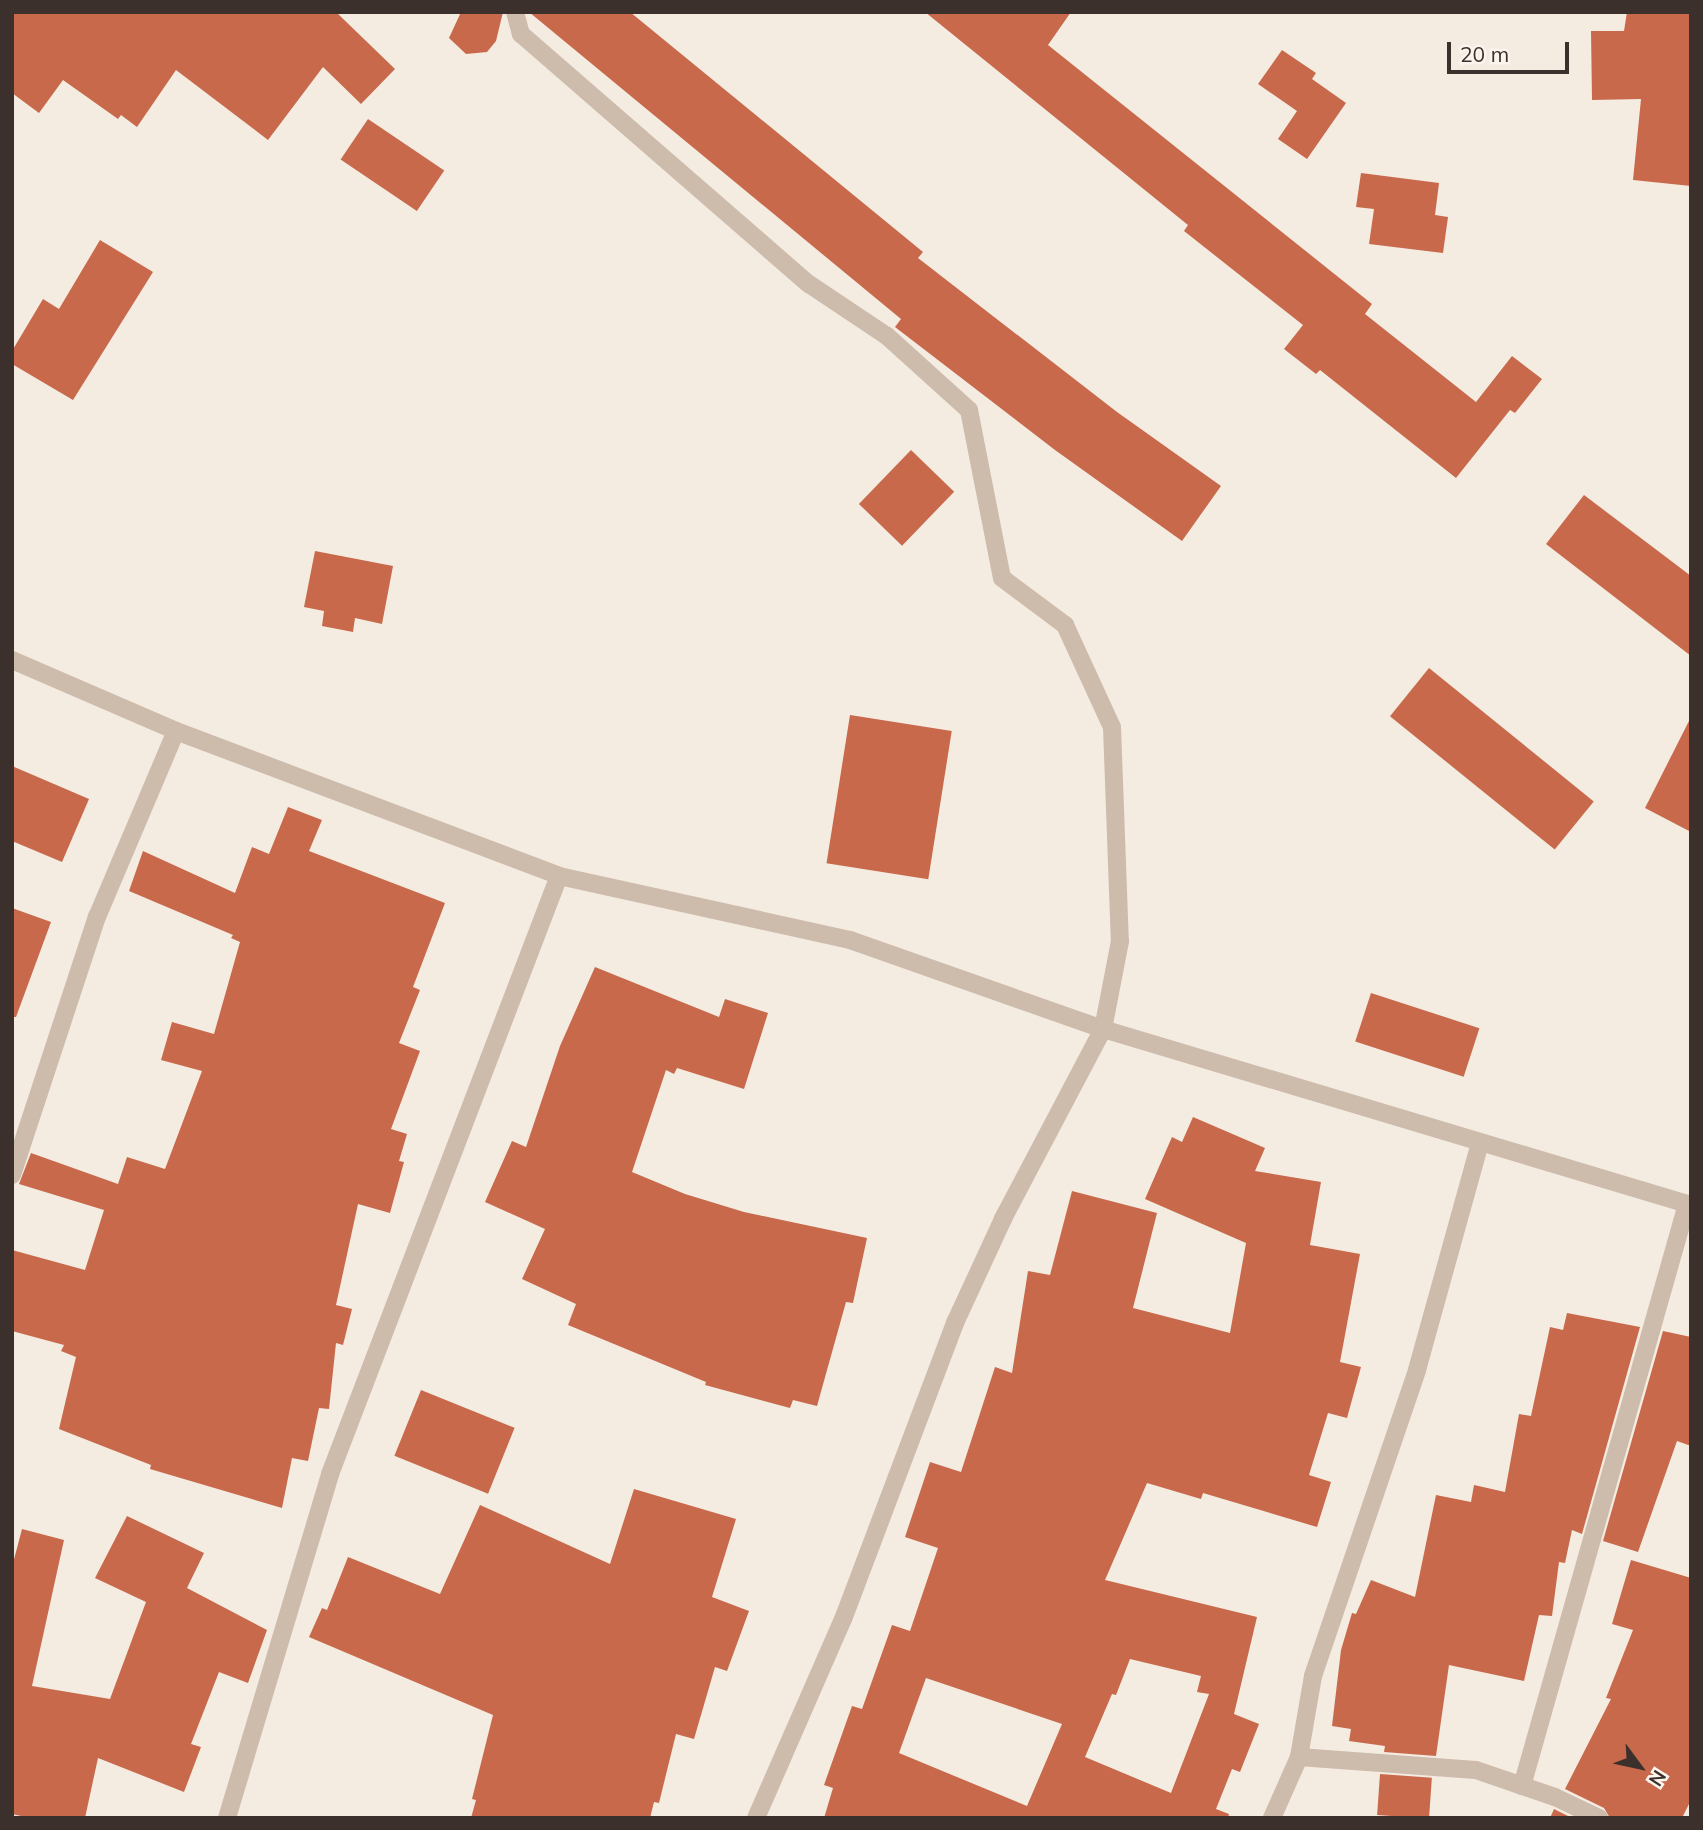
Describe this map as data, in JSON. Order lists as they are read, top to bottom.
{
  "scale_bar": "20 m",
  "north": "bottom right"
}
